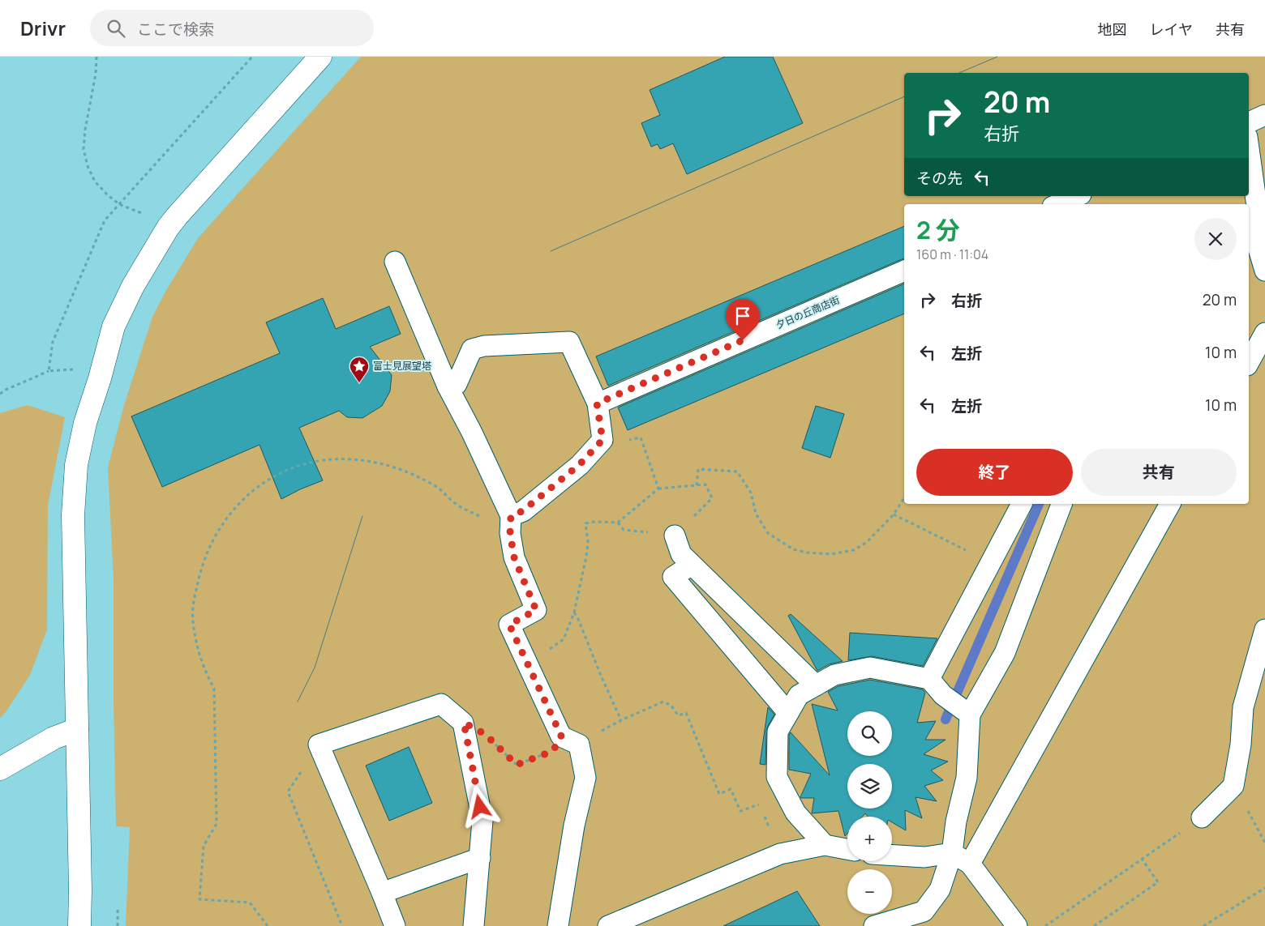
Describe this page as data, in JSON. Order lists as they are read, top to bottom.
{
  "streets": {
    "street": ["夕日の丘商店街"]
  },
  "places": {
    "place": ["富士見展望塔"]
  },
  "page": {
    "header": "Drivr",
    "search": "ここで検索",
    "nav": ["地図", "レイヤ", "共有"],
    "turn": ["20 m", "右折"],
    "then": "その先",
    "heading": ["2 分", "160 m · 11:04"],
    "list": [
      {
        "name": "右折",
        "value": "20 m"
      },
      {
        "name": "左折",
        "value": "10 m"
      },
      {
        "name": "左折",
        "value": "10 m"
      }
    ],
    "buttons": ["終了", "共有"],
    "map_buttons": ["+", "−"]
  }
}
